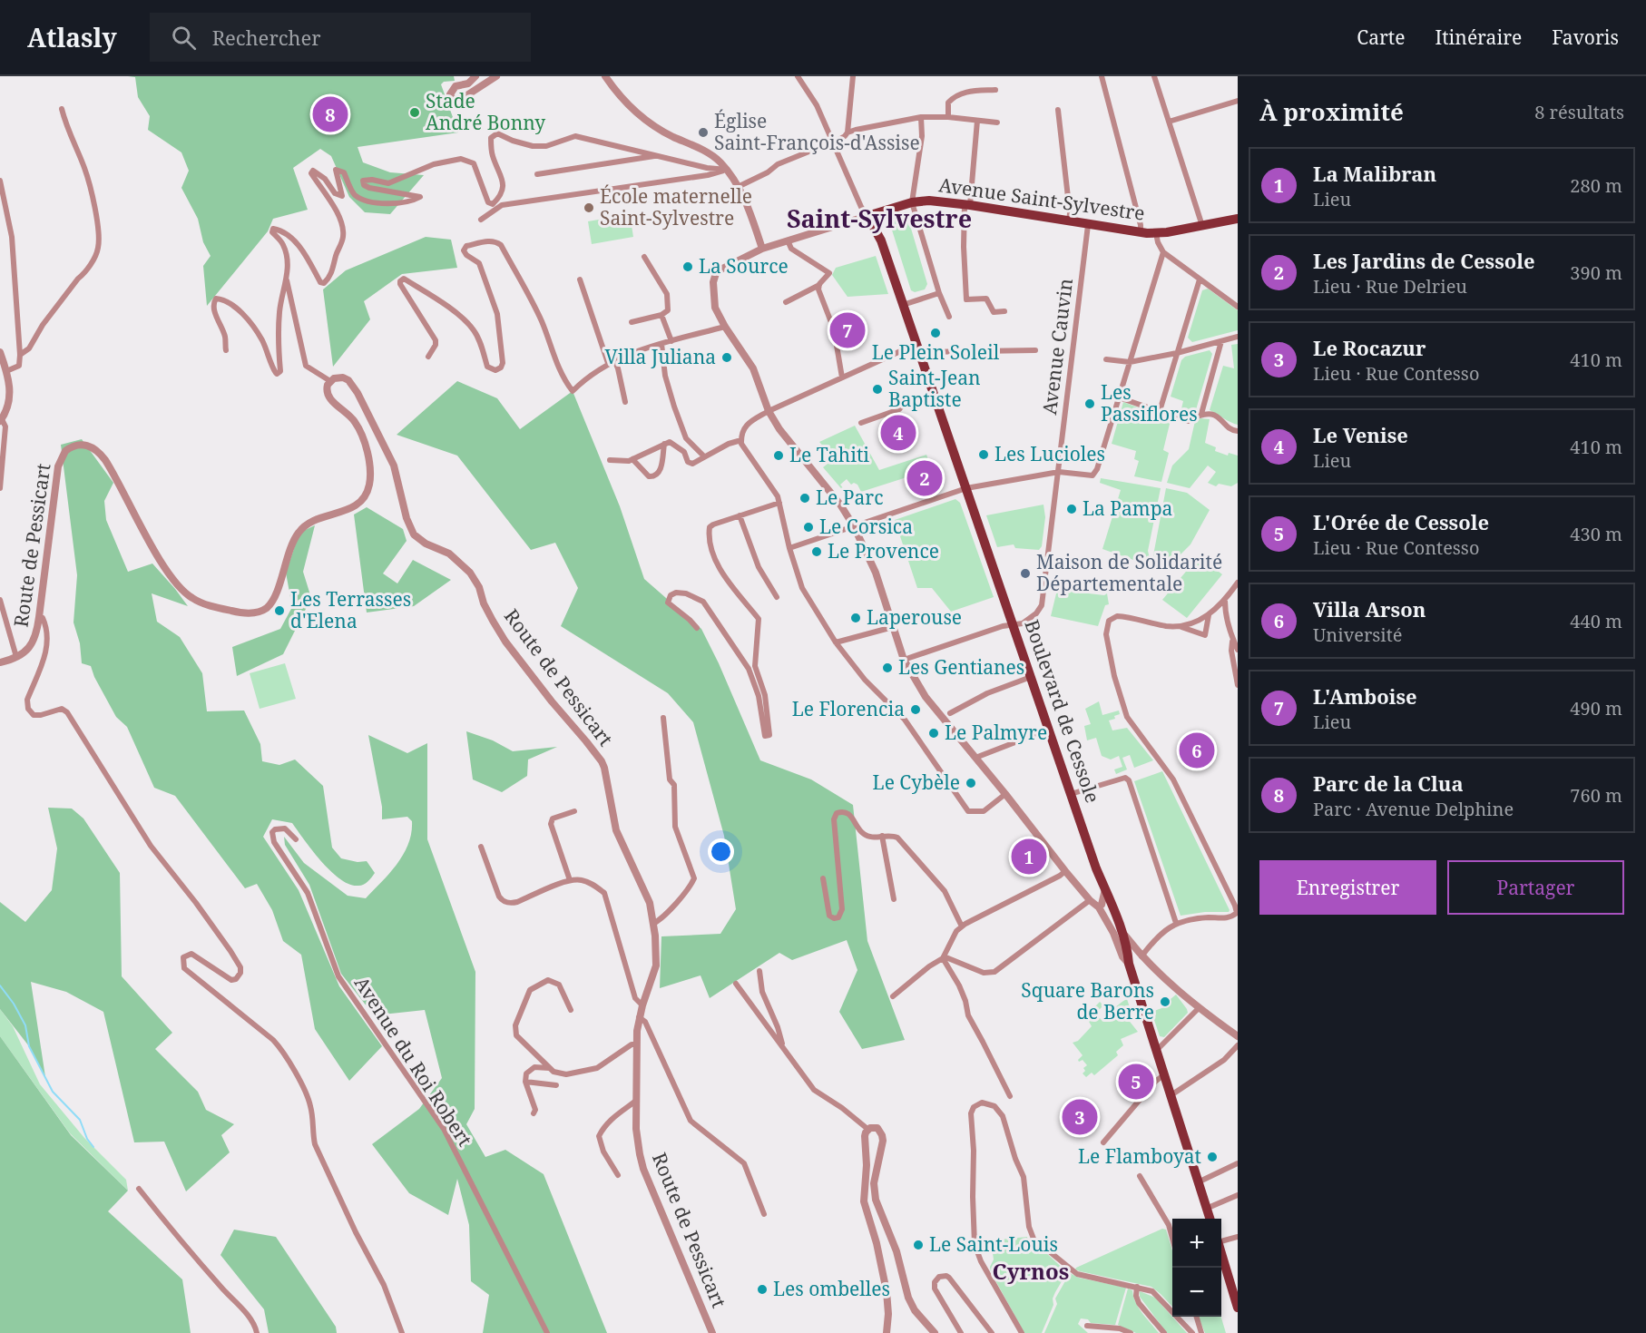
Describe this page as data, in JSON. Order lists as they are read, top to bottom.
{
  "streets": {
    "main road": ["Avenue Saint-Sylvestre", "Boulevard de Cessole"],
    "street": ["Avenue Cauvin", "Route de Pessicart", "Avenue du Roi Robert"]
  },
  "crossings": [
    ["Avenue Saint-Sylvestre", "Avenue Cauvin"],
    ["Avenue Saint-Sylvestre", "Boulevard de Cessole"],
    ["Avenue Cauvin", "Boulevard de Cessole"]
  ],
  "districts": ["Saint-Sylvestre", "Cyrnos"],
  "places": [
    "Stade André Bonny",
    "Église Saint-François-d'Assise",
    "École maternelle Saint-Sylvestre",
    "La Source",
    "Le Plein Soleil",
    "Villa Juliana",
    "Saint-Jean Baptiste",
    "Les Passiflores",
    "Les Lucioles",
    "Le Tahiti",
    "Le Parc",
    "La Pampa",
    "Le Corsica",
    "Le Provence",
    "Maison de Solidarité Départementale",
    "Les Terrasses d'Elena",
    "Laperouse",
    "Les Gentianes",
    "Le Florencia",
    "Le Palmyre",
    "Le Cybèle",
    "Square Barons de Berre",
    "Le Flamboyat",
    "Le Saint-Louis",
    "Les ombelles"
  ],
  "page": {
    "header": "Atlasly",
    "search": "Rechercher",
    "nav": ["Carte", "Itinéraire", "Favoris"],
    "heading": ["À proximité", "8 résultats"],
    "pins": [
      "8",
      "7",
      "4",
      "2",
      "6",
      "1",
      "5",
      "3"
    ],
    "list": [
      {
        "mark": "1",
        "name": "La Malibran",
        "note": "Lieu",
        "value": "280 m"
      },
      {
        "mark": "2",
        "name": "Les Jardins de Cessole",
        "note": "Lieu · Rue Delrieu",
        "value": "390 m"
      },
      {
        "mark": "3",
        "name": "Le Rocazur",
        "note": "Lieu · Rue Contesso",
        "value": "410 m"
      },
      {
        "mark": "4",
        "name": "Le Venise",
        "note": "Lieu",
        "value": "410 m"
      },
      {
        "mark": "5",
        "name": "L'Orée de Cessole",
        "note": "Lieu · Rue Contesso",
        "value": "430 m"
      },
      {
        "mark": "6",
        "name": "Villa Arson",
        "note": "Université",
        "value": "440 m"
      },
      {
        "mark": "7",
        "name": "L'Amboise",
        "note": "Lieu",
        "value": "490 m"
      },
      {
        "mark": "8",
        "name": "Parc de la Clua",
        "note": "Parc · Avenue Delphine",
        "value": "760 m"
      }
    ],
    "buttons": ["Enregistrer", "Partager"],
    "map_buttons": ["+", "−"]
  }
}
